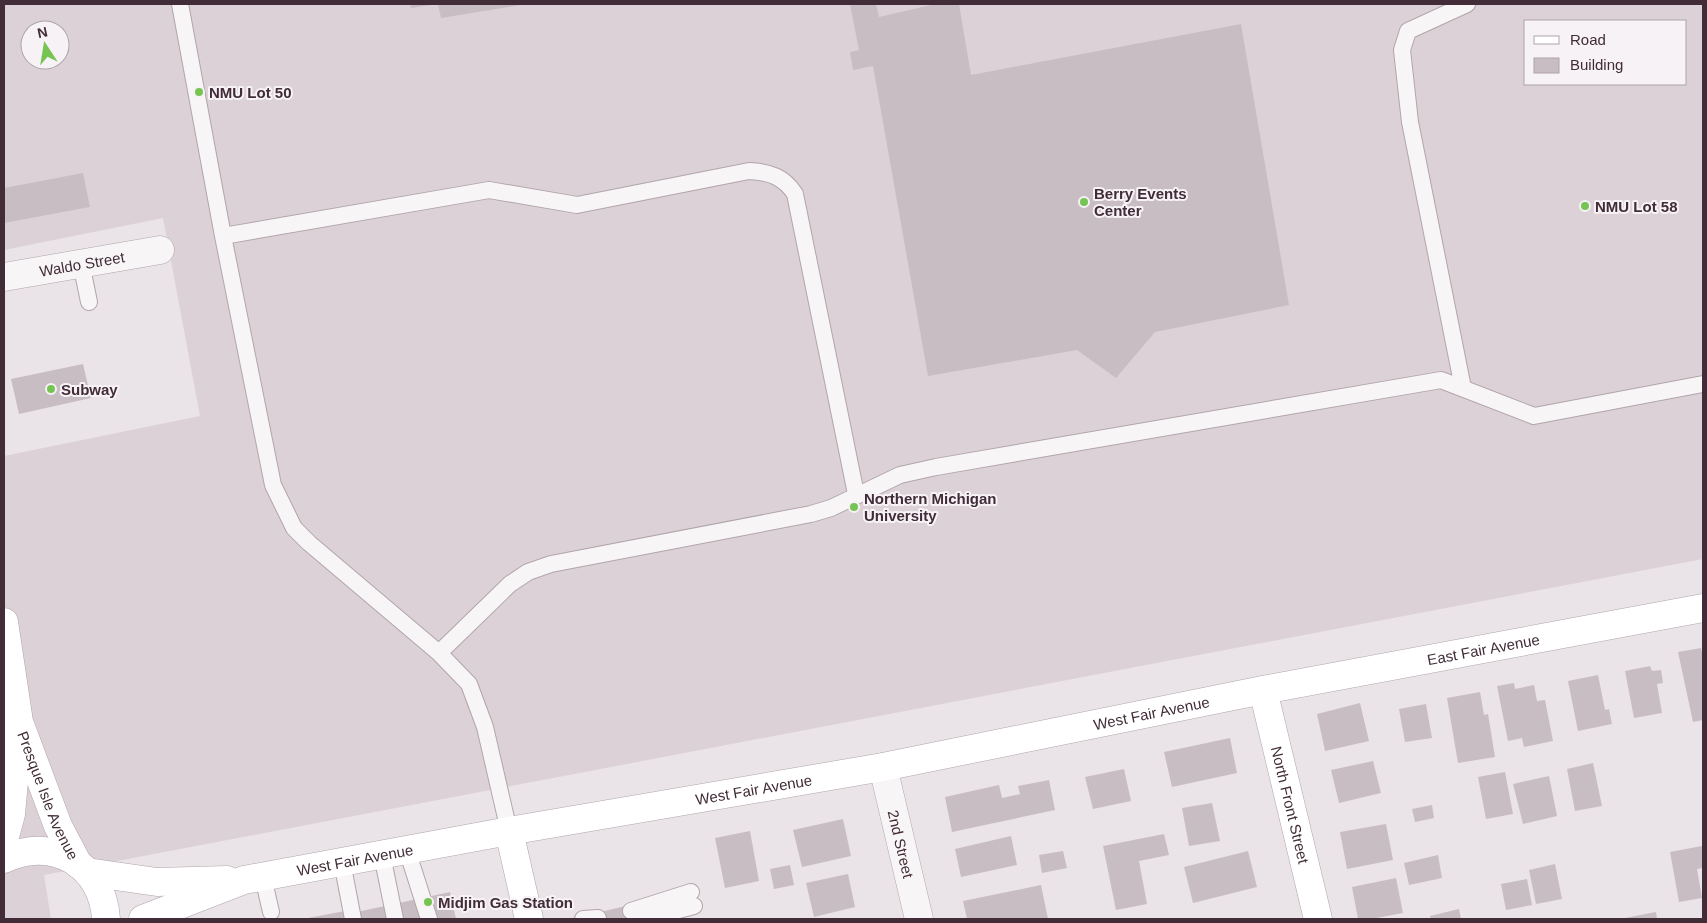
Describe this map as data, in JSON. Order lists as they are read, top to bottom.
{
  "streets": {
    "street": [
      "Waldo Street",
      "East Fair Avenue",
      "West Fair Avenue",
      "Presque Isle Avenue",
      "North Front Street",
      "2nd Street"
    ]
  },
  "crossings": [
    ["East Fair Avenue", "West Fair Avenue"],
    ["East Fair Avenue", "North Front Street"],
    ["West Fair Avenue", "Presque Isle Avenue"],
    ["West Fair Avenue", "North Front Street"],
    ["West Fair Avenue", "2nd Street"]
  ],
  "places": [
    "NMU Lot 50",
    "Berry Events Center",
    "NMU Lot 58",
    "Subway",
    "Northern Michigan University",
    "Midjim Gas Station"
  ],
  "legend": ["Road", "Building"],
  "north": "top"
}
